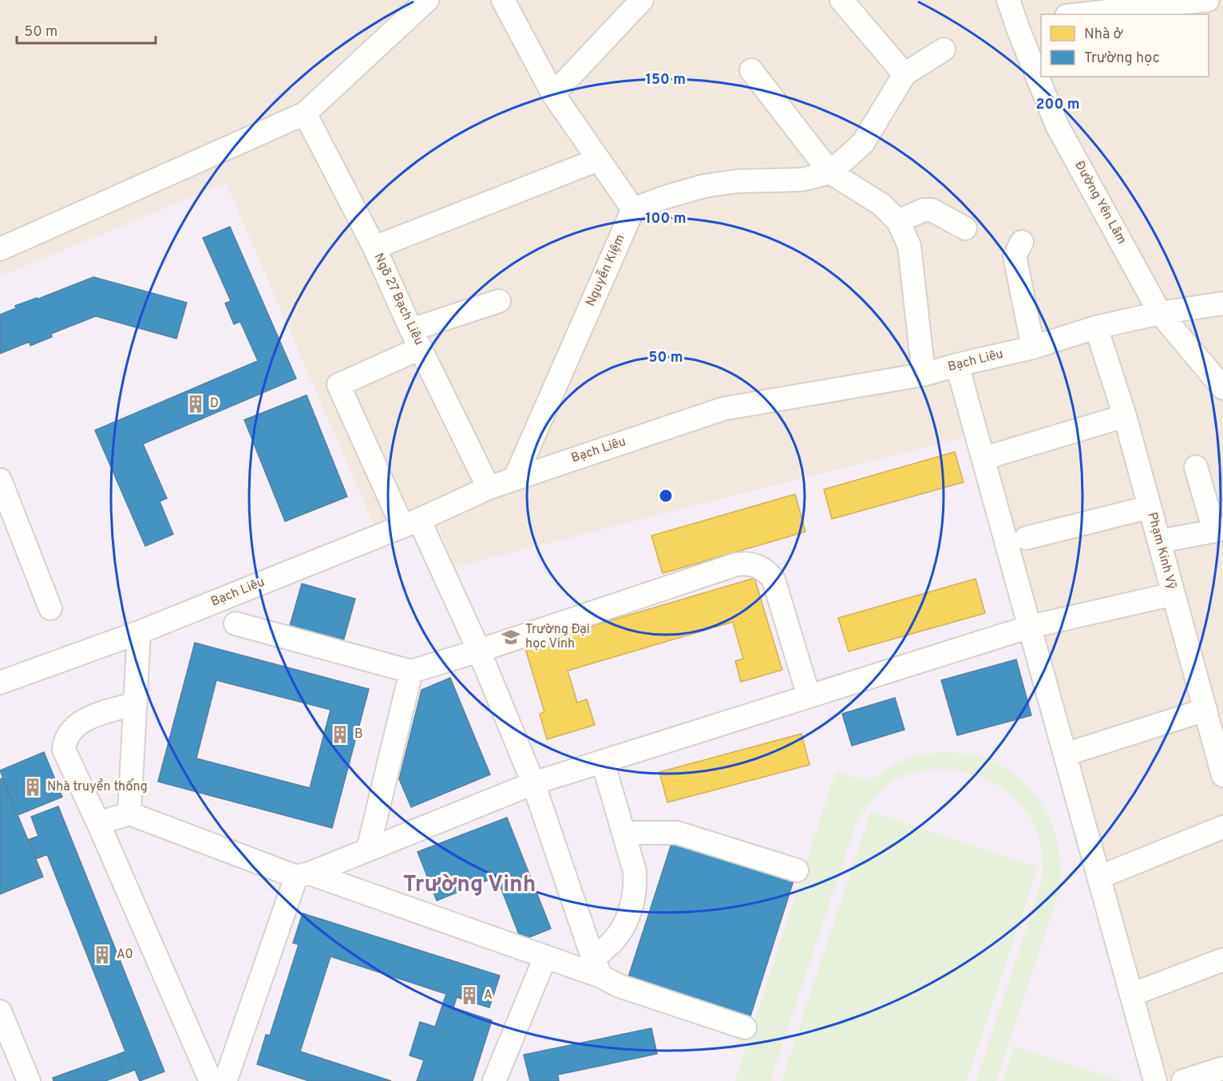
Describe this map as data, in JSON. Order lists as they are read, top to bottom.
{
  "streets": {
    "street": [
      "Đường Yên Lâm",
      "Nguyễn Kiệm",
      "Ngõ 27 Bạch Liêu",
      "Bạch Liêu",
      "Phạm Kinh Vỹ"
    ]
  },
  "crossings": [
    ["Đường Yên Lâm", "Bạch Liêu"],
    ["Nguyễn Kiệm", "Bạch Liêu"],
    ["Ngõ 27 Bạch Liêu", "Bạch Liêu"],
    ["Bạch Liêu", "Phạm Kinh Vỹ"]
  ],
  "districts": ["Trường Vinh"],
  "places": {
    "building": [
      "D",
      "B",
      "Nhà truyền thống",
      "A0",
      "A"
    ],
    "school or university": ["Trường Đại học Vinh"]
  },
  "legend": ["Nhà ở", "Trường học"],
  "scale_bar": "50 m",
  "rings": [
    "150 m",
    "200 m",
    "100 m",
    "50 m"
  ]
}
